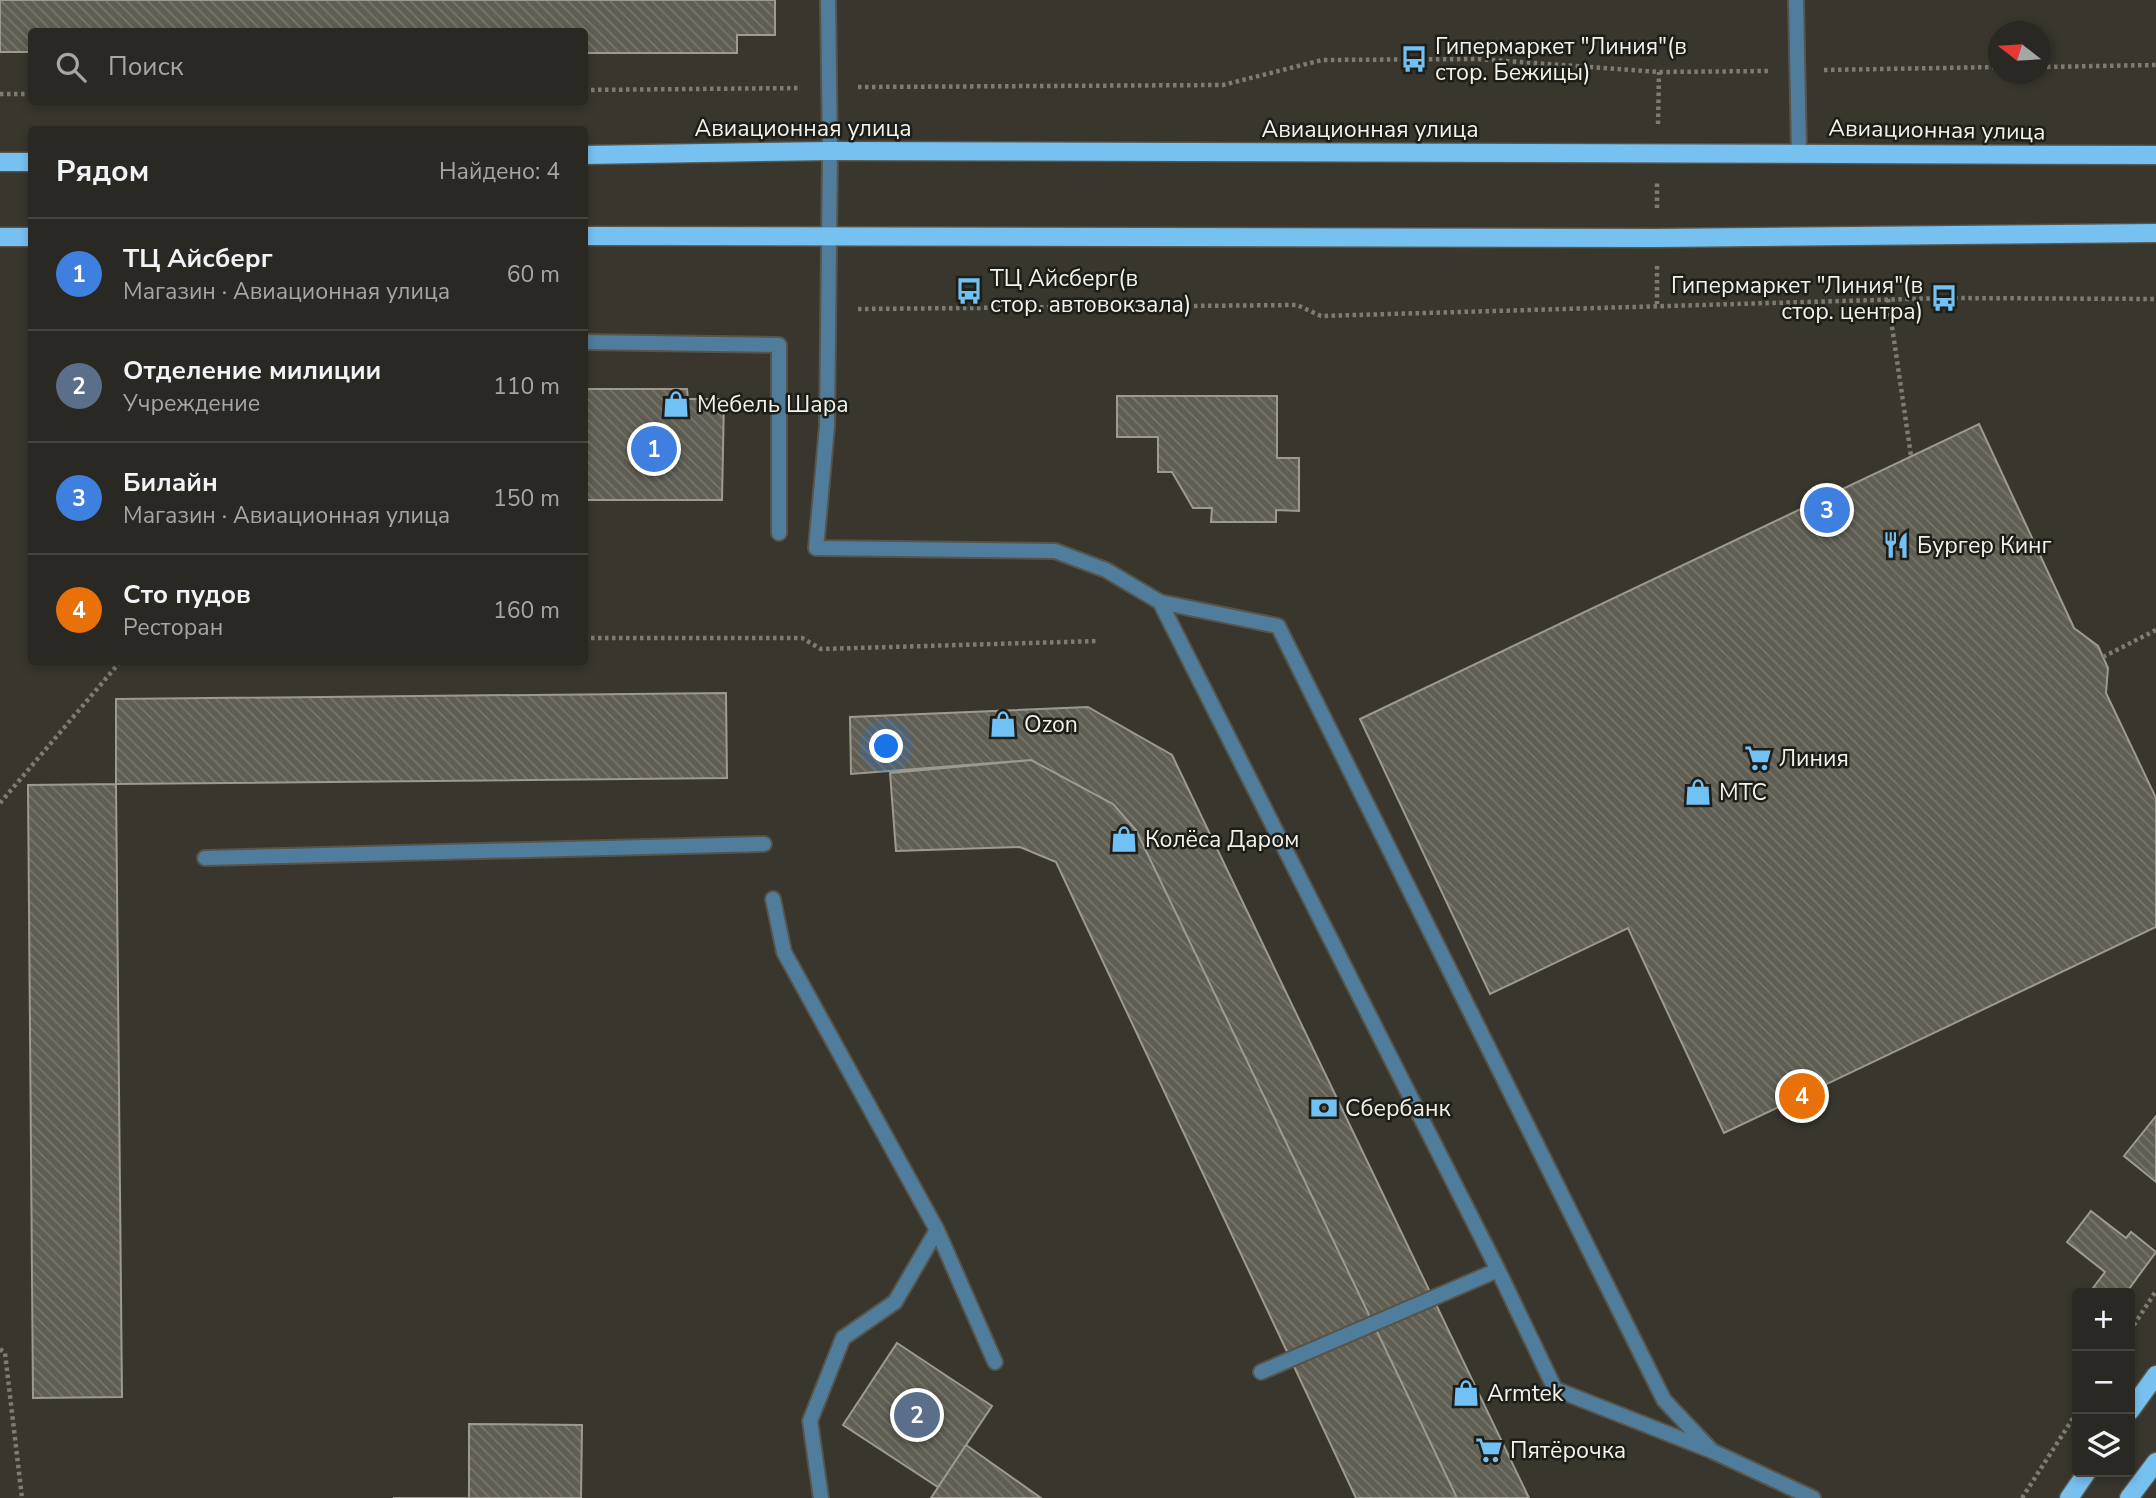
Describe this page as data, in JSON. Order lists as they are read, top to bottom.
{
  "streets": {
    "main road": ["Авиационная улица"]
  },
  "places": {
    "bus stop": ["Гипермаркет \"Линия\"(в стор. Бежицы)", "ТЦ Айсберг(в стор. автовокзала)", "Гипермаркет \"Линия\"(в стор. центра)"],
    "shop": [
      "Мебель Шара",
      "Ozon",
      "МТС",
      "Колёса Даром",
      "Armtek"
    ],
    "restaurant": ["Бургер Кинг"],
    "supermarket": ["Линия", "Пятёрочка"],
    "bank": ["Сбербанк"]
  },
  "north": "left",
  "page": {
    "search": "Поиск",
    "heading": ["Рядом", "Найдено: 4"],
    "list": [
      {
        "mark": "1",
        "name": "ТЦ Айсберг",
        "note": "Магазин · Авиационная улица",
        "value": "60 m"
      },
      {
        "mark": "2",
        "name": "Отделение милиции",
        "note": "Учреждение",
        "value": "110 m"
      },
      {
        "mark": "3",
        "name": "Билайн",
        "note": "Магазин · Авиационная улица",
        "value": "150 m"
      },
      {
        "mark": "4",
        "name": "Сто пудов",
        "note": "Ресторан",
        "value": "160 m"
      }
    ],
    "pins": [
      "1",
      "3",
      "4",
      "2"
    ],
    "map_buttons": ["+", "−"]
  }
}
